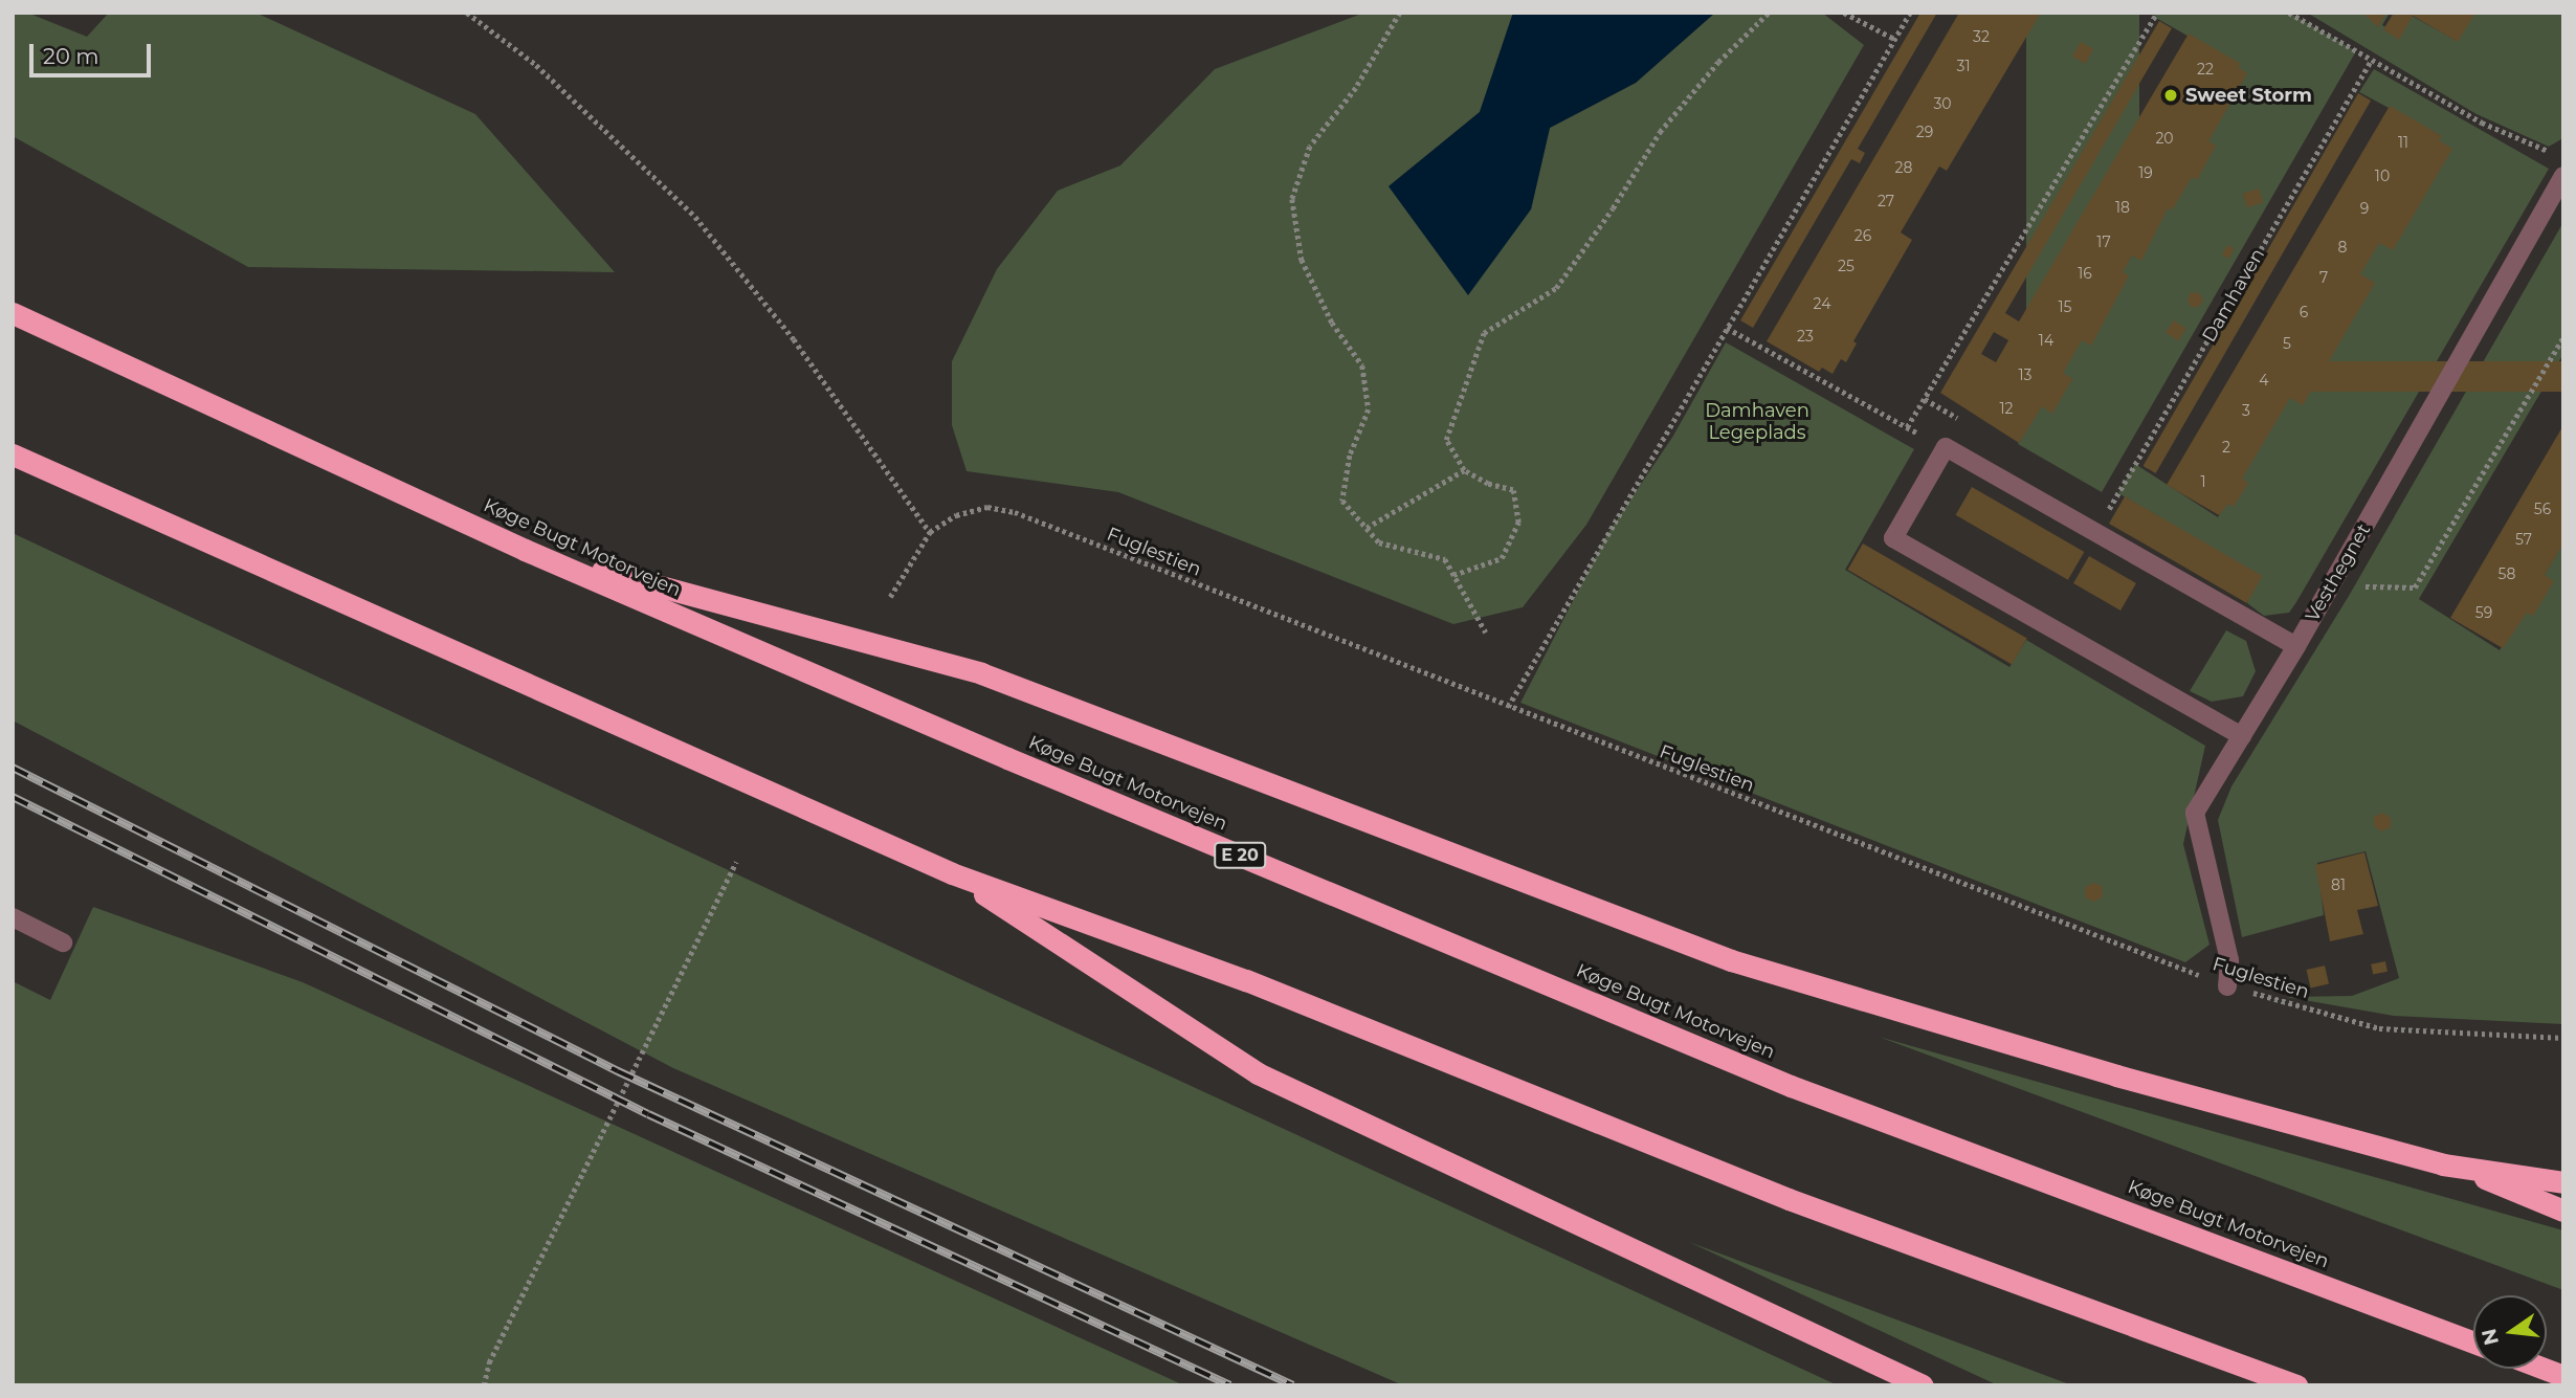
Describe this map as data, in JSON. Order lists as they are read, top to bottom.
{
  "streets": {
    "highway": ["Køge Bugt Motorvejen", "E 20"],
    "street": ["Vesthegnet"],
    "path": ["Damhaven", "Fuglestien"]
  },
  "crossings": [
    ["Fuglestien", "Vesthegnet"]
  ],
  "parks": ["Damhaven Legeplads"],
  "places": ["Sweet Storm"],
  "house_numbers": [
    "32",
    "31",
    "22",
    "30",
    "29",
    "20",
    "11",
    "28",
    "19",
    "10",
    "27",
    "18",
    "9",
    "26",
    "17",
    "8",
    "25",
    "16",
    "7",
    "24",
    "15",
    "6",
    "23",
    "14",
    "5",
    "13",
    "4",
    "12",
    "3",
    "2",
    "1",
    "56",
    "57",
    "58",
    "59",
    "81"
  ],
  "scale_bar": "20 m",
  "north": "left"
}
